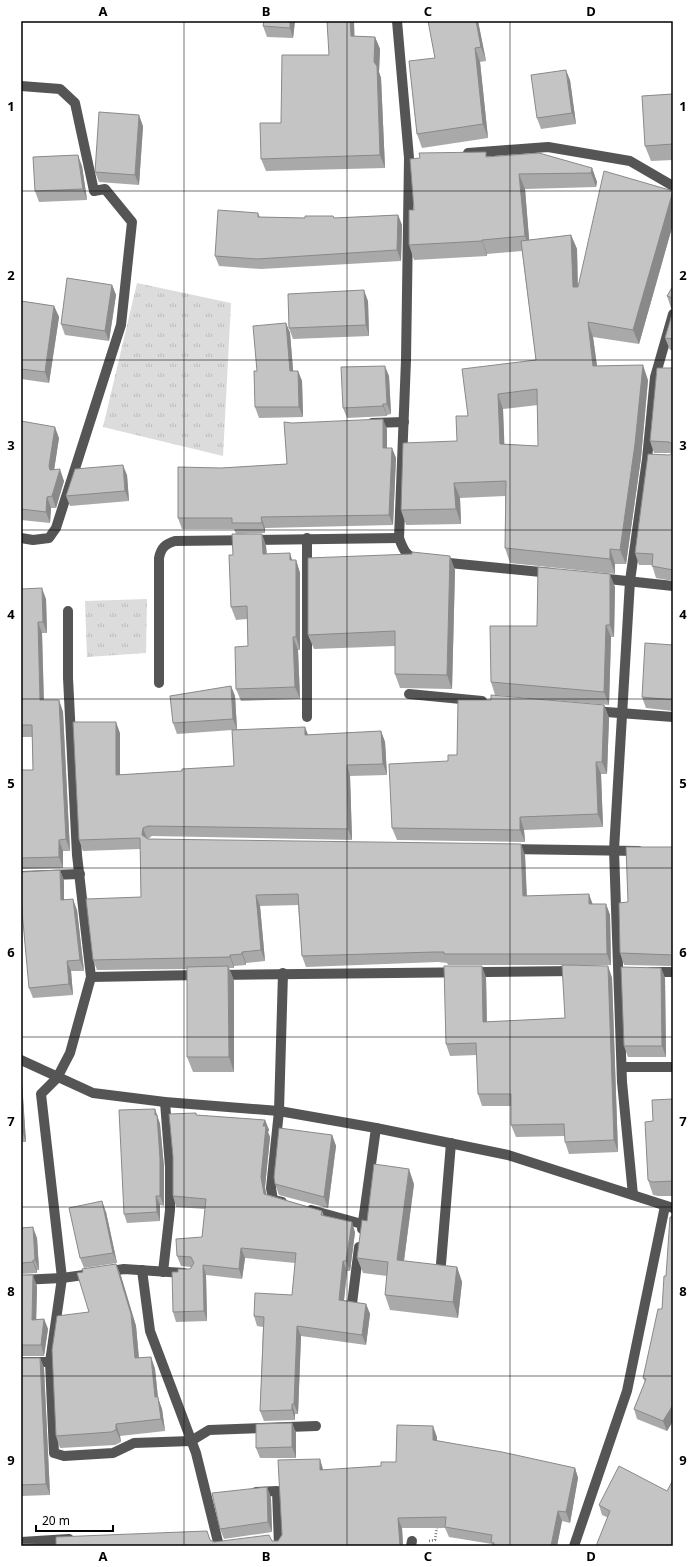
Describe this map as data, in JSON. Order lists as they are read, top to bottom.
{
  "scale_bar": "20 m",
  "grid": {
    "columns": [
      "A",
      "B",
      "C",
      "D"
    ],
    "rows": [
      "1",
      "2",
      "3",
      "4",
      "5",
      "6",
      "7",
      "8",
      "9"
    ]
  }
}
